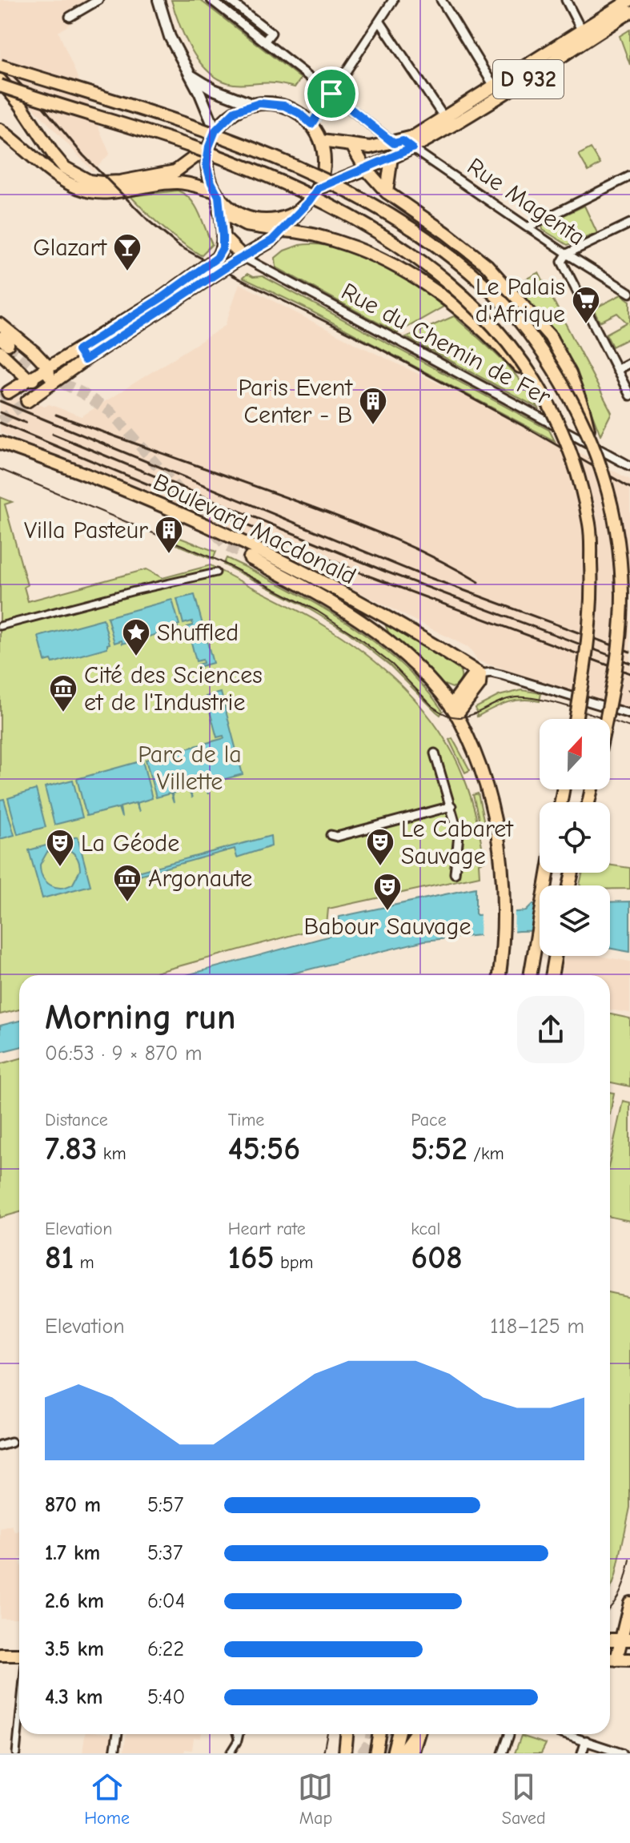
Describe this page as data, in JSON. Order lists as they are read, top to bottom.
{
  "streets": {
    "main road": ["D 932", "Boulevard Macdonald"],
    "street": ["Rue Magenta", "Rue du Chemin de Fer"]
  },
  "crossings": [
    ["D 932", "Rue Magenta"]
  ],
  "parks": ["Parc de la Villette"],
  "places": {
    "bar": ["Glazart"],
    "supermarket": ["Le Palais d'Afrique"],
    "building": ["Paris Event Center - B", "Villa Pasteur"],
    "place": ["Shuffled"],
    "museum": ["Cité des Sciences et de l'Industrie", "Argonaute"],
    "theatre": ["Le Cabaret Sauvage", "La Géode", "Babour Sauvage"]
  },
  "north": "top",
  "page": {
    "heading": ["Morning run", "06:53 · 9 × 870 m"],
    "stats": [
      ["Distance", "7.83 km"],
      ["Time", "45:56"],
      ["Pace", "5:52 /km"],
      ["Elevation", "81 m"],
      ["Heart rate", "165 bpm"],
      ["kcal", "608"]
    ],
    "chart": ["Elevation", "118–125 m"],
    "list": [
      {
        "name": "870 m",
        "note": "5:57"
      },
      {
        "name": "1.7 km",
        "note": "5:37"
      },
      {
        "name": "2.6 km",
        "note": "6:04"
      },
      {
        "name": "3.5 km",
        "note": "6:22"
      },
      {
        "name": "4.3 km",
        "note": "5:40"
      }
    ],
    "tabs": ["Home", "Map", "Saved"]
  }
}
